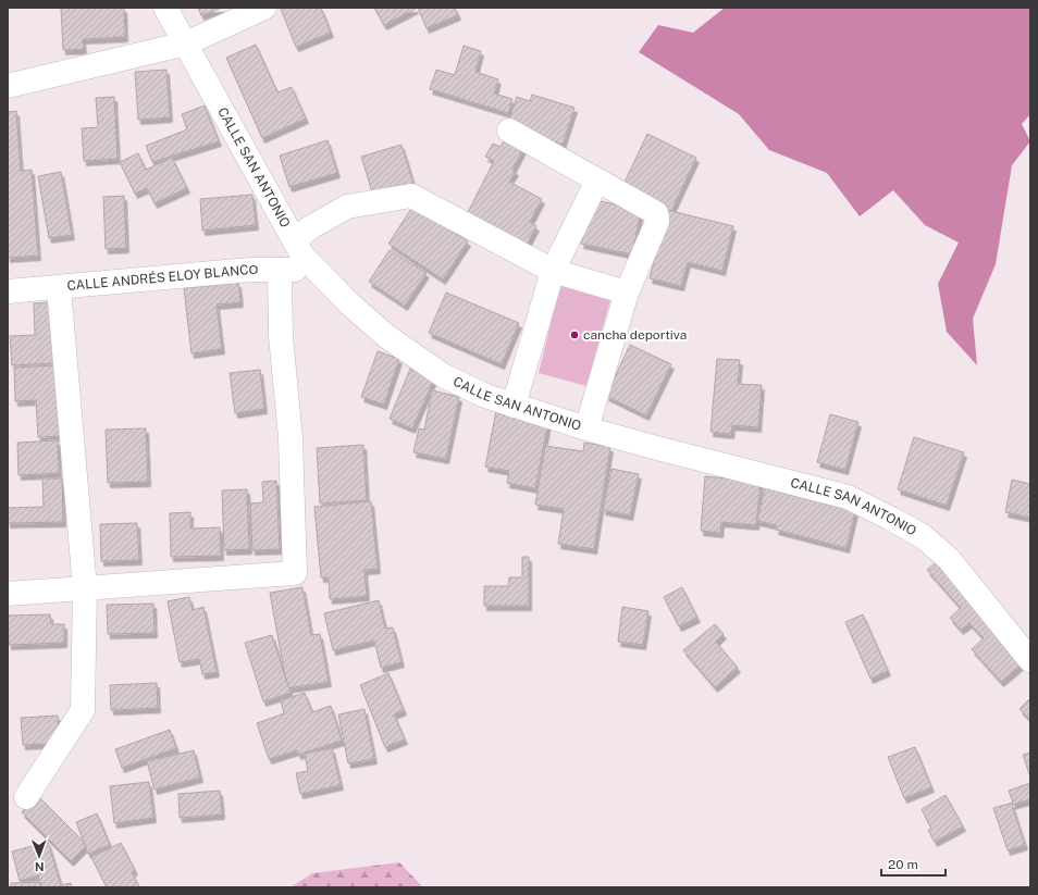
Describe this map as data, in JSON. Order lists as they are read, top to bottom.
{
  "streets": {
    "street": ["CALLE SAN ANTONIO", "CALLE ANDRÉS ELOY BLANCO"]
  },
  "crossings": [
    ["CALLE SAN ANTONIO", "CALLE ANDRÉS ELOY BLANCO"]
  ],
  "places": ["cancha deportiva"],
  "scale_bar": "20 m",
  "north": "bottom"
}
